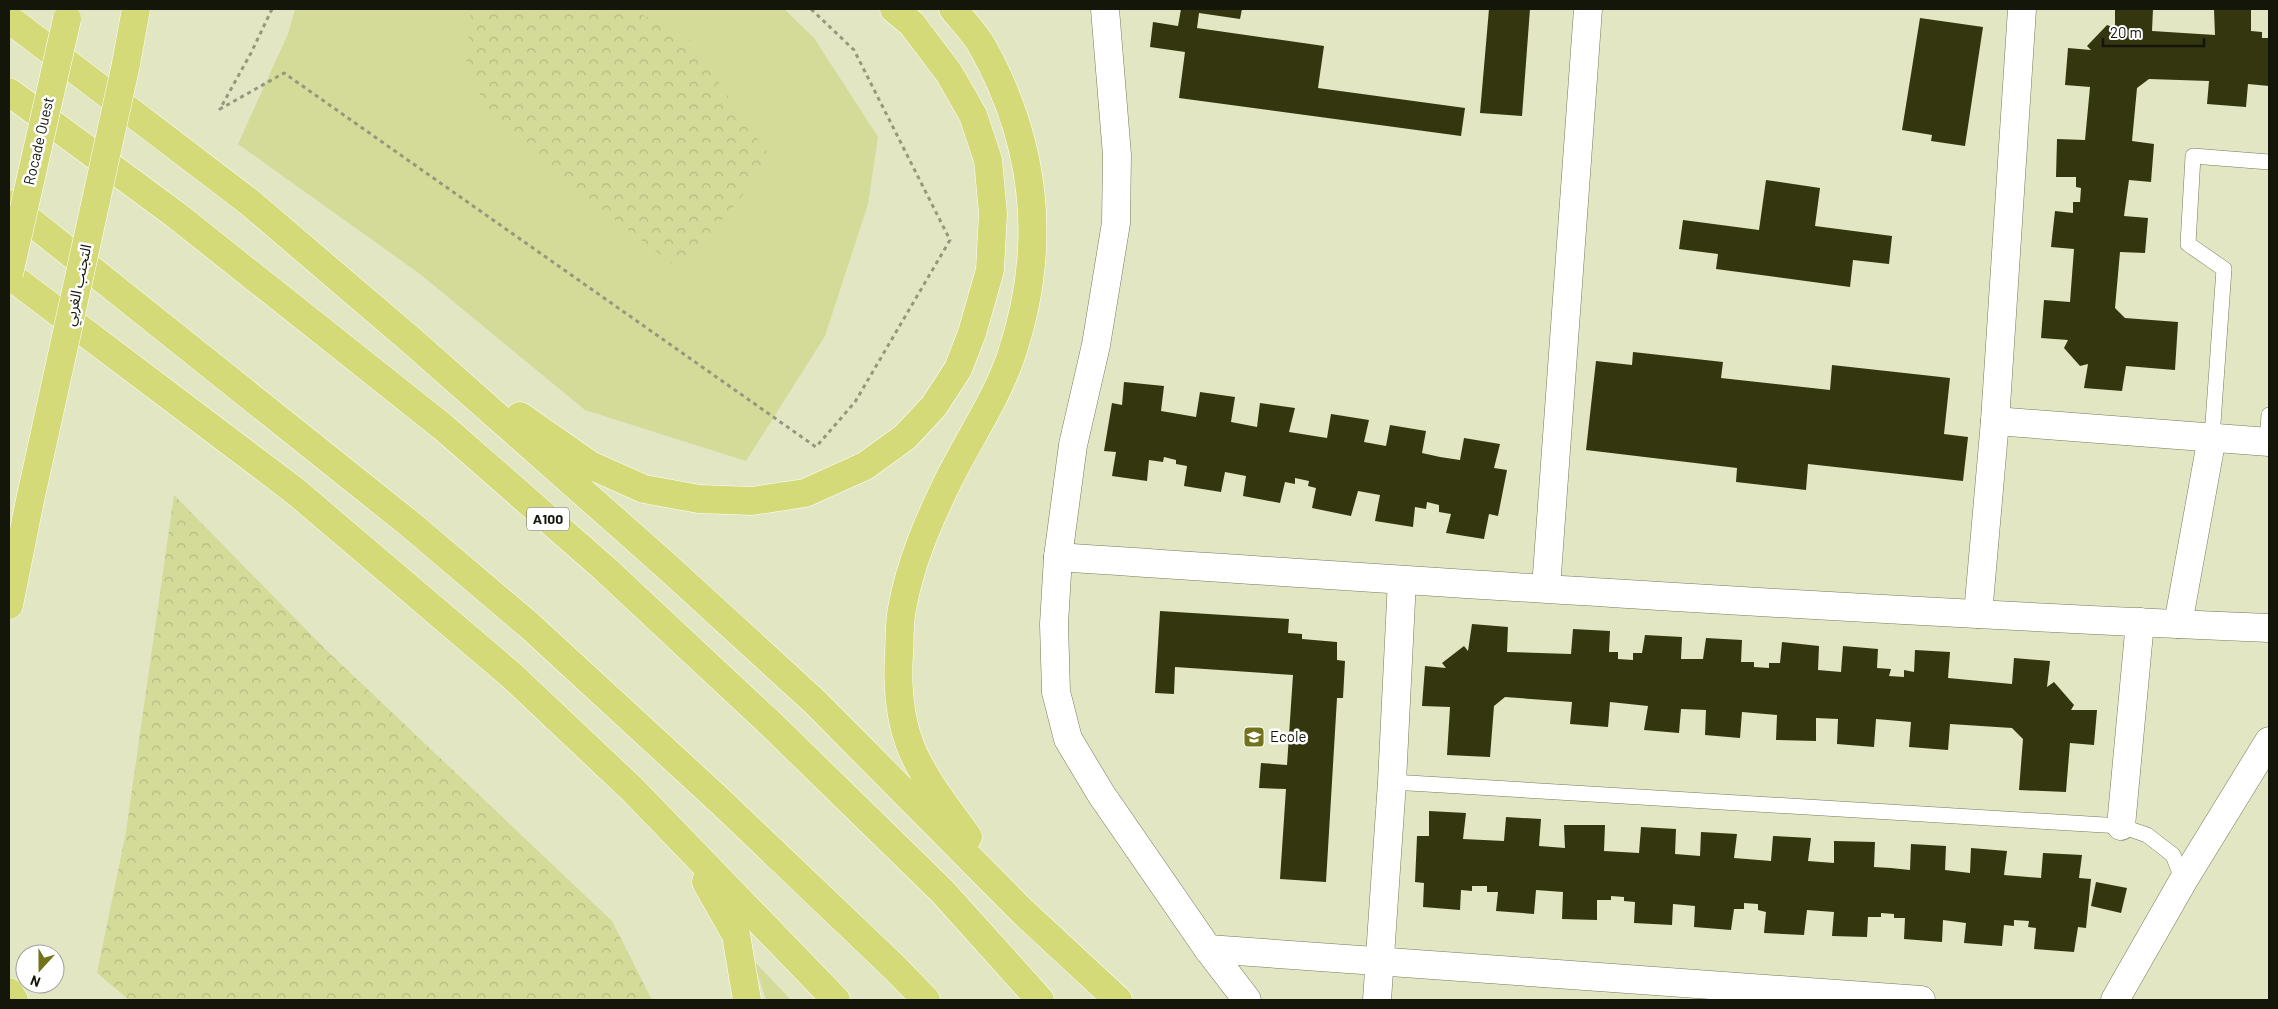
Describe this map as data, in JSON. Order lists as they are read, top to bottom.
{
  "streets": {
    "highway": ["Rocade Ouest", "التجنب الغربي", "A100"]
  },
  "places": {
    "school or university": ["Ecole"]
  },
  "scale_bar": "20 m",
  "north": "bottom"
}
